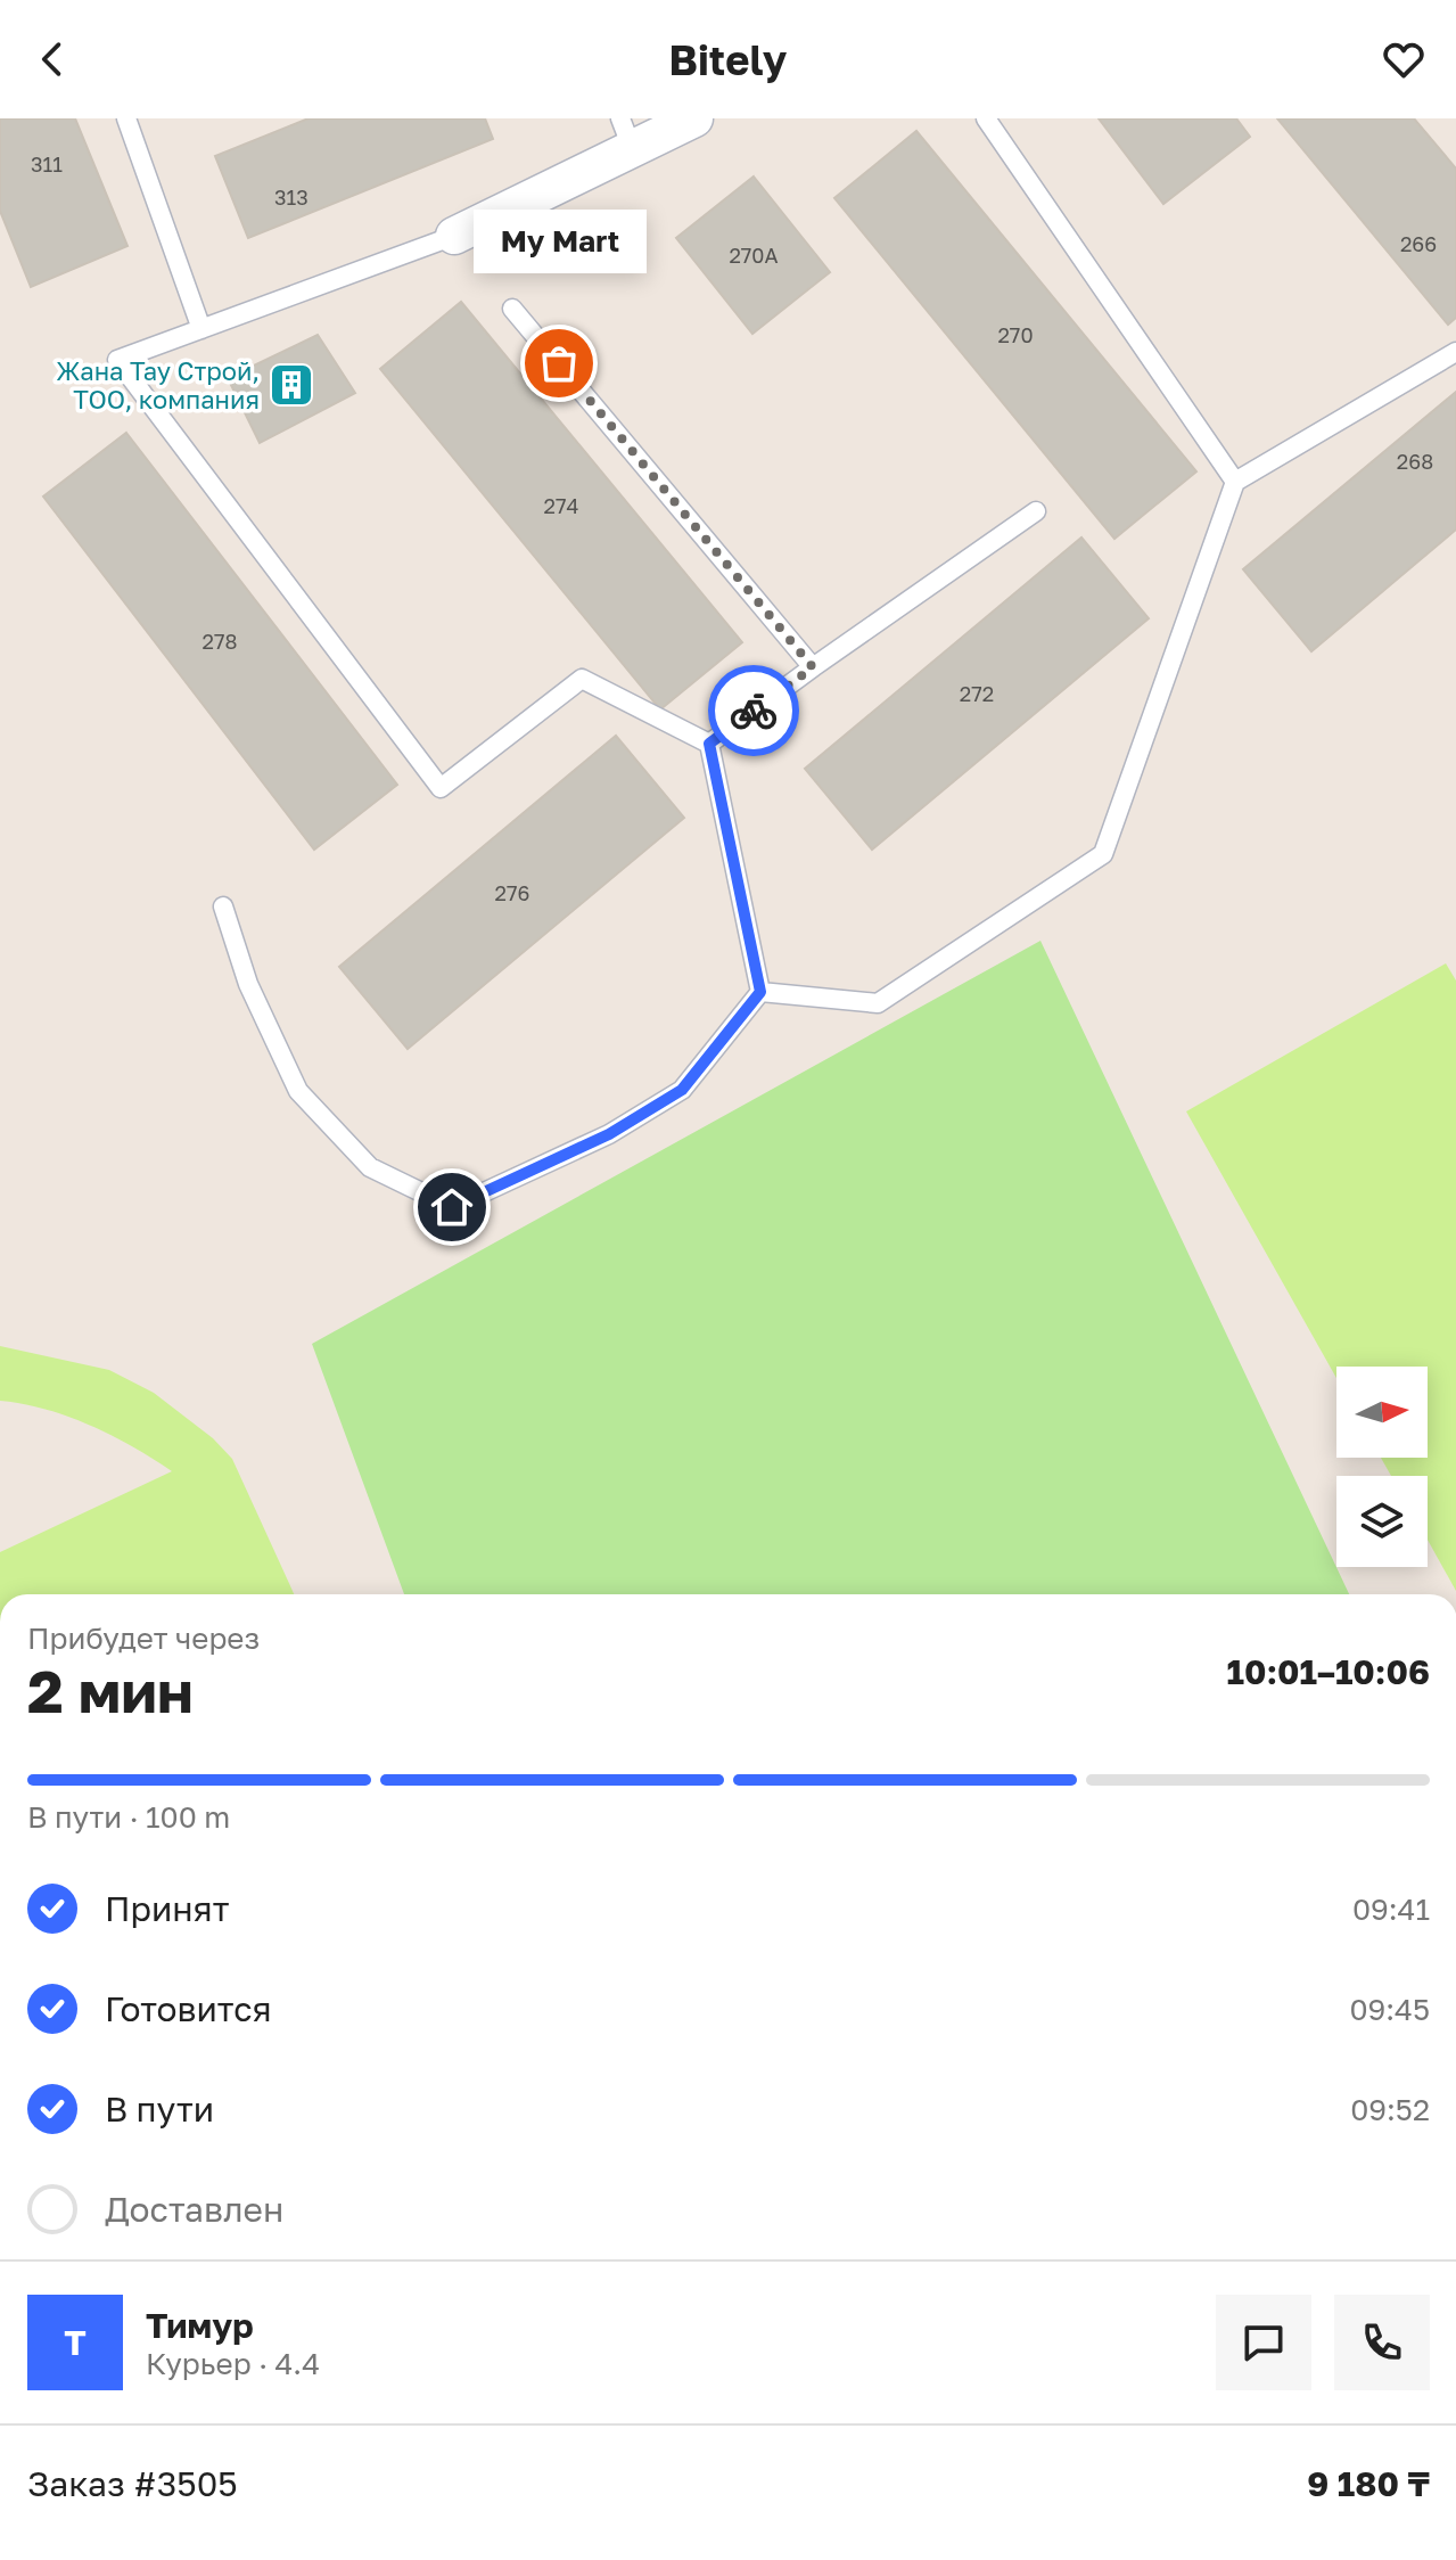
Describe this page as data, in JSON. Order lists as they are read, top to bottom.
{
  "places": {
    "other": ["My Mart"],
    "building": ["Жана Тау Строй, ТОО, компания"]
  },
  "house_numbers": [
    "311",
    "313",
    "266",
    "270А",
    "270",
    "268",
    "274",
    "278",
    "272",
    "276"
  ],
  "north": "right",
  "page": {
    "header": "Bitely",
    "bubble": "My Mart",
    "heading": ["2 мин", "Прибудет через", "10:01–10:06"],
    "panel": [
      "Тимур",
      "Курьер · 4.4",
      "Заказ #3505",
      "9 180 ₸"
    ],
    "bar": "В пути · 100 m",
    "list": [
      ["Принят", "09:41"],
      ["Готовится", "09:45"],
      ["В пути", "09:52"],
      "Доставлен"
    ],
    "round": "Т"
  }
}
